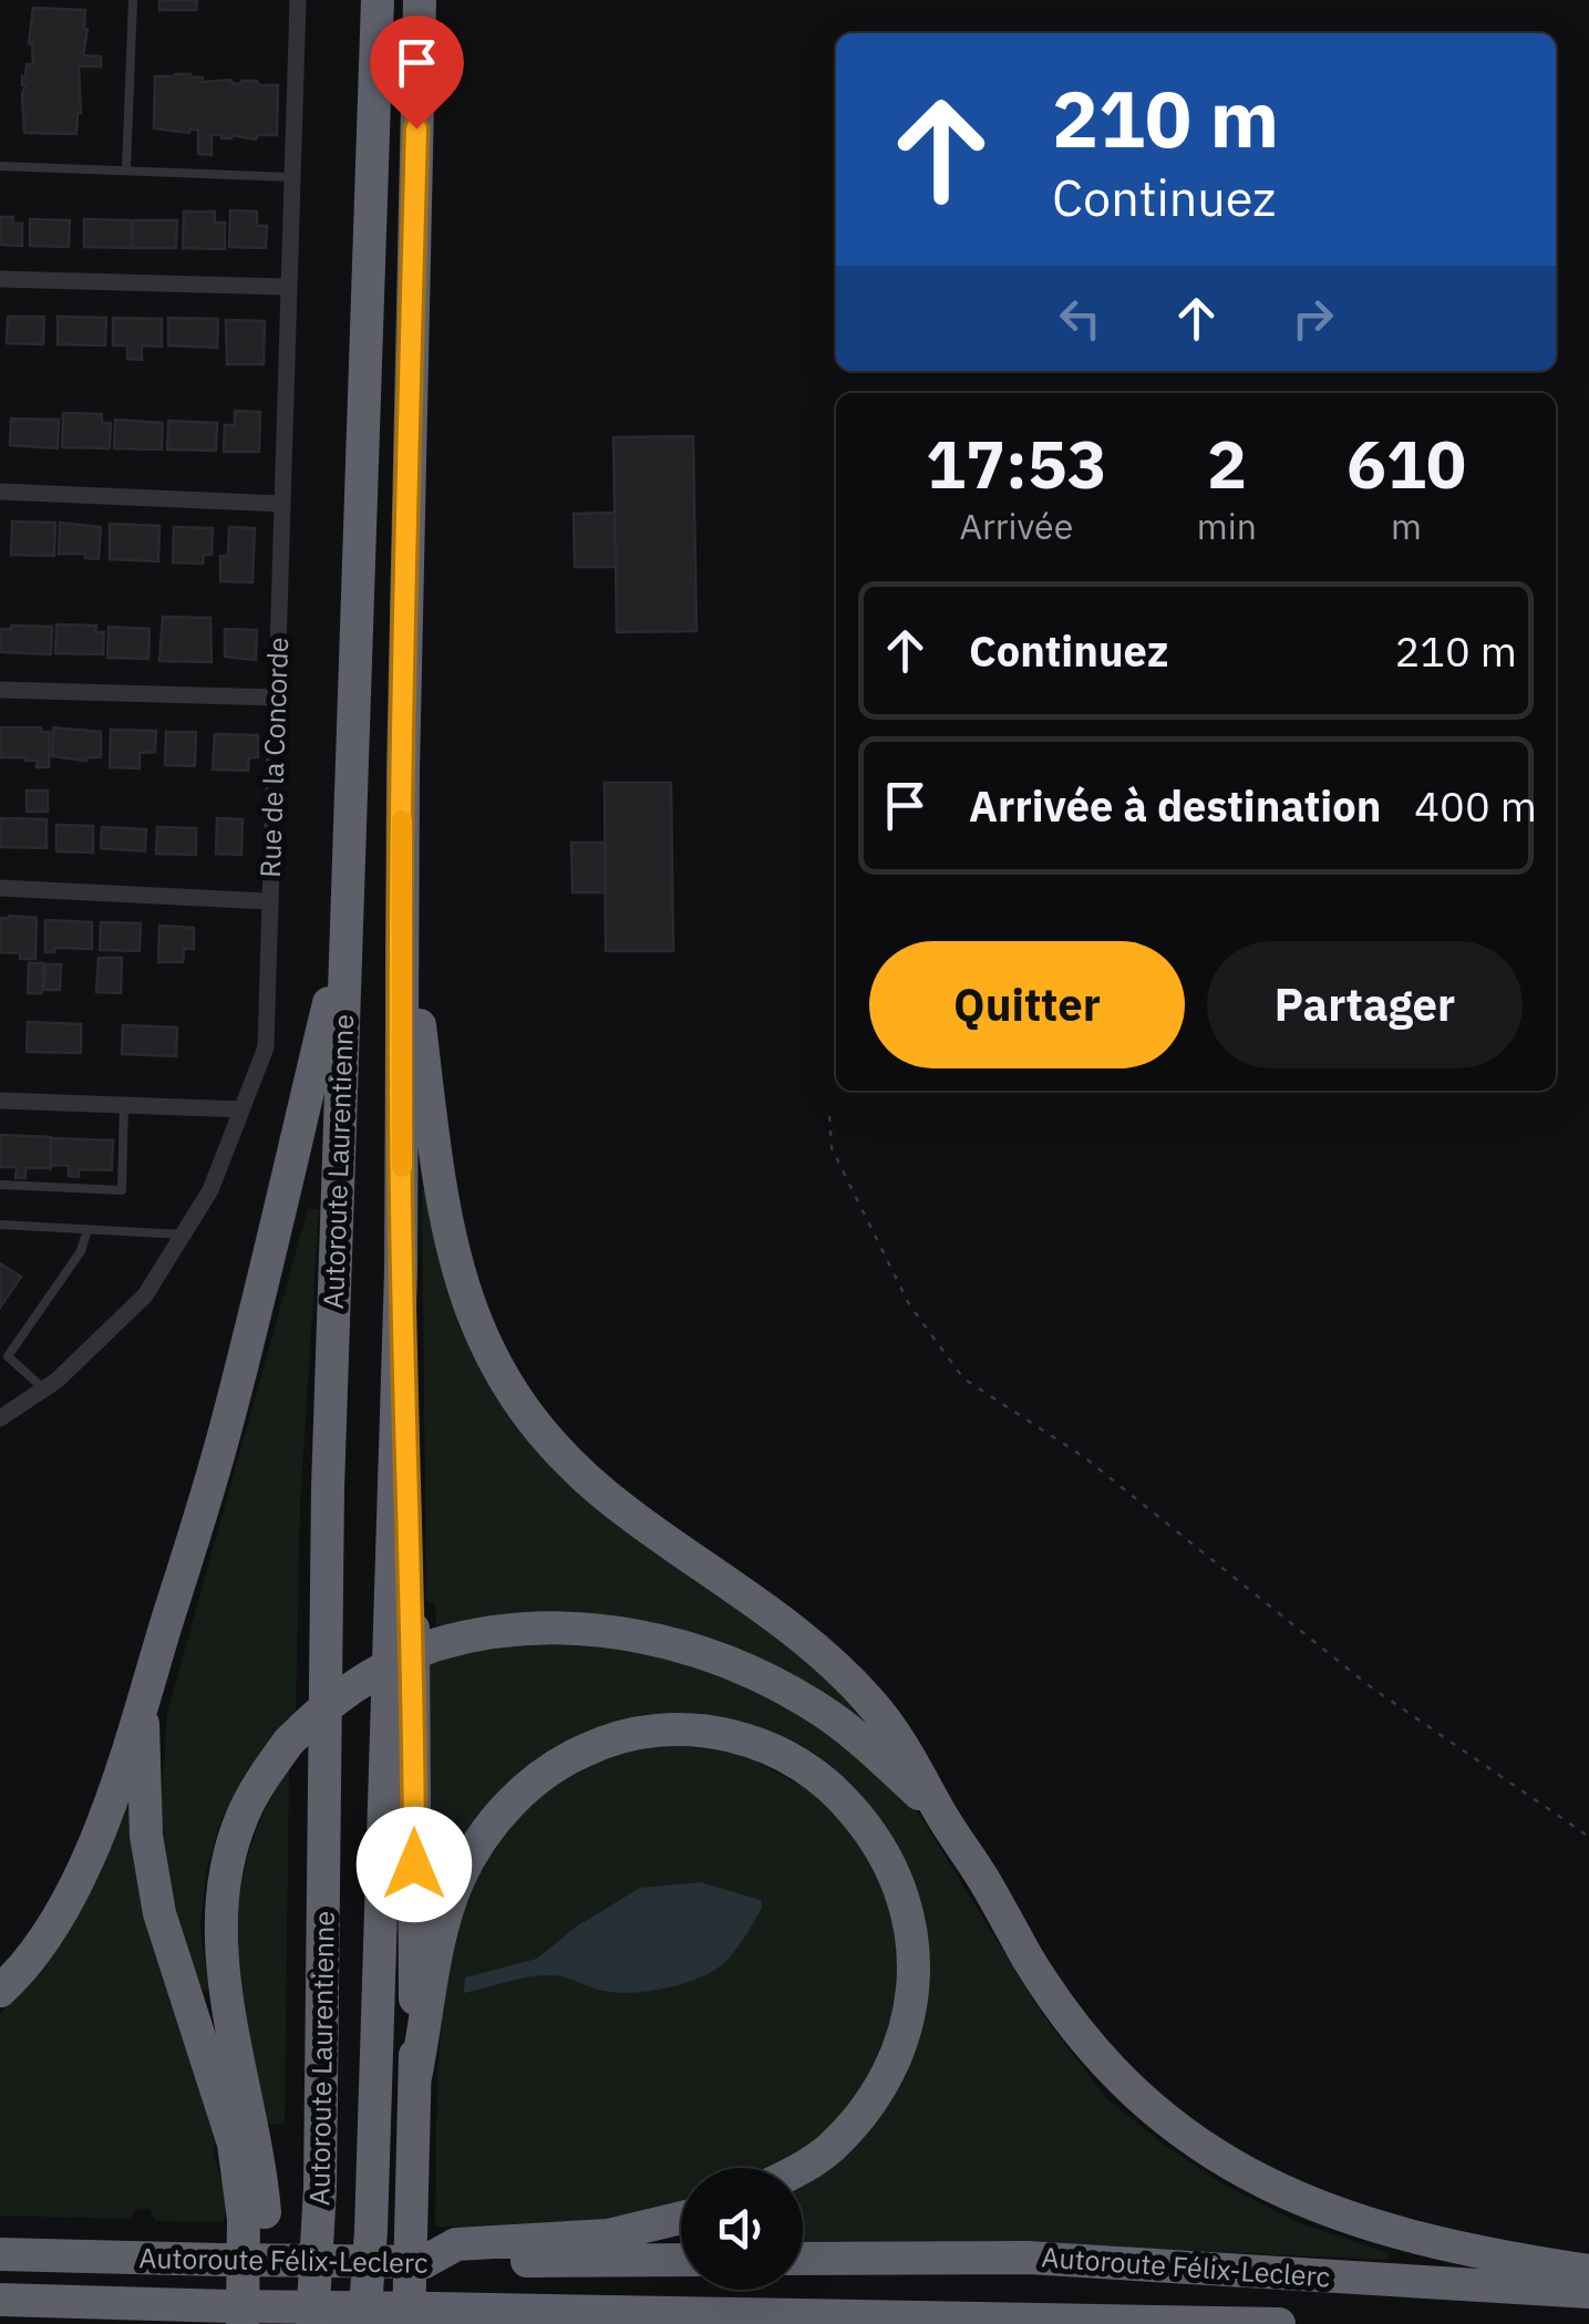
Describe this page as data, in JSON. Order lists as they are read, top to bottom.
{
  "streets": {
    "highway": ["Autoroute Laurentienne", "Autoroute Félix-Leclerc"],
    "street": ["Rue de la Concorde"]
  },
  "page": {
    "turn": ["210 m", "Continuez"],
    "eta": [
      "17:53",
      "Arrivée",
      "2",
      "min",
      "610",
      "m"
    ],
    "list": [
      {
        "name": "Continuez",
        "value": "210 m"
      },
      {
        "name": "Arrivée à destination",
        "value": "400 m"
      }
    ],
    "buttons": ["Quitter", "Partager"]
  }
}
